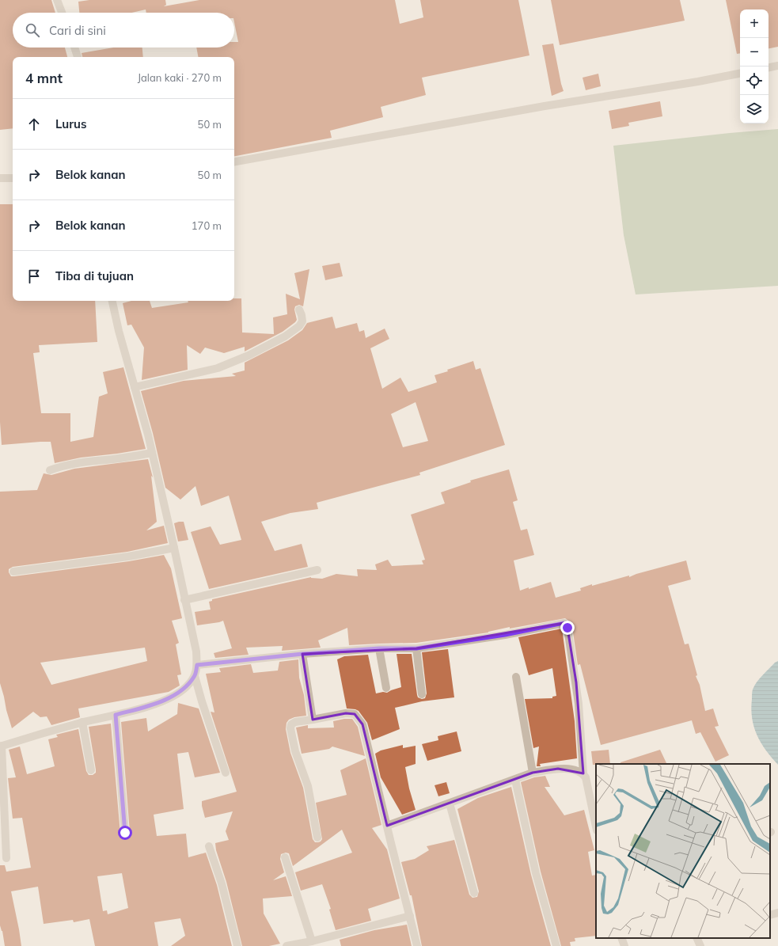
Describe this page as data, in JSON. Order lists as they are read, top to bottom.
{
  "page": {
    "map_buttons": ["+", "−"],
    "search": "Cari di sini",
    "heading": ["4 mnt", "Jalan kaki · 270 m"],
    "list": [
      ["Lurus", "50 m"],
      ["Belok kanan", "50 m"],
      ["Belok kanan", "170 m"],
      "Tiba di tujuan"
    ]
  }
}
